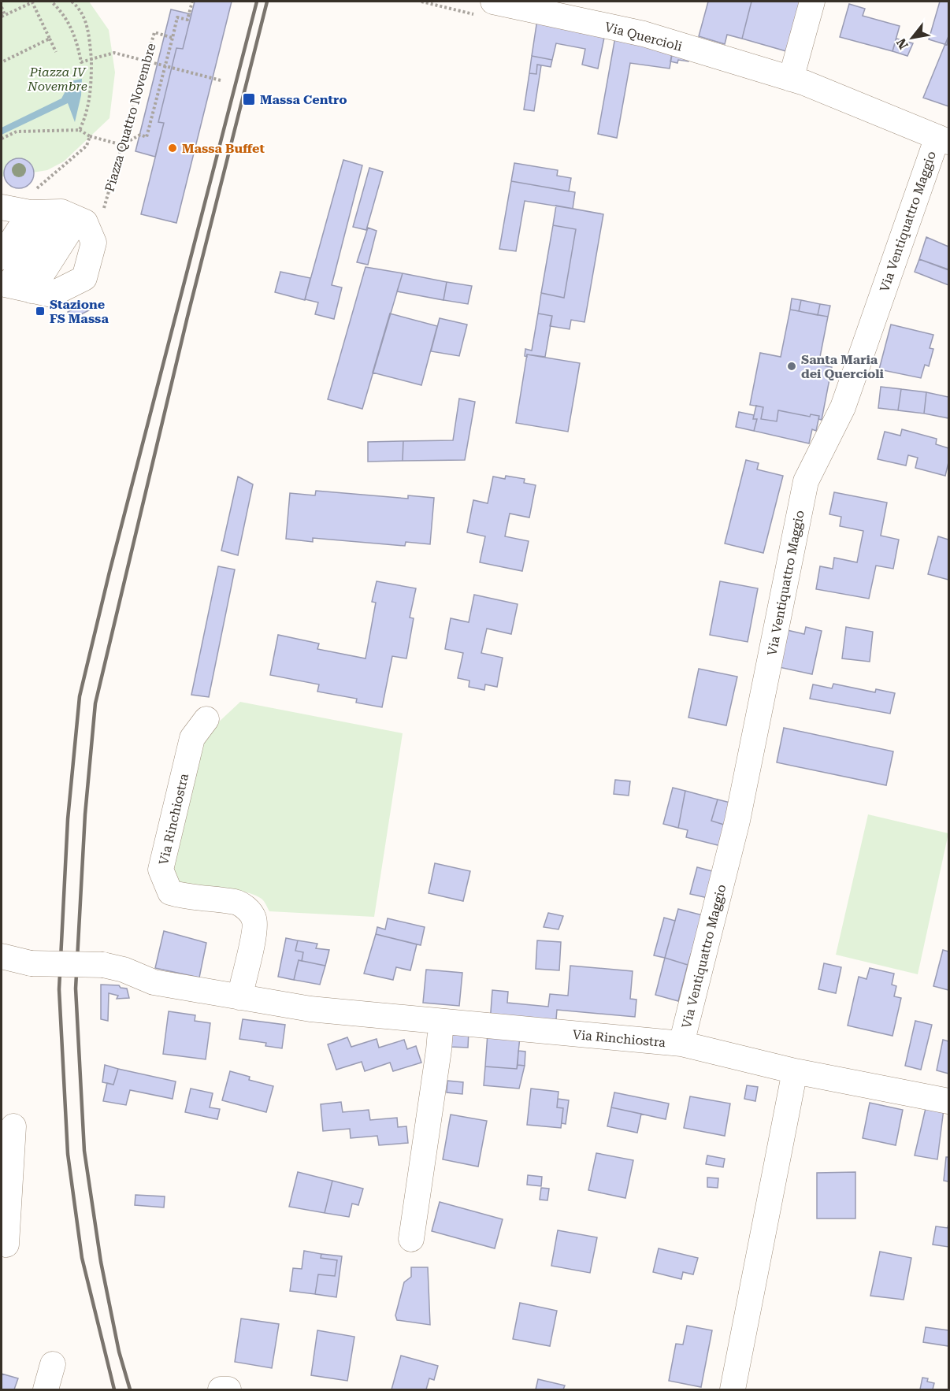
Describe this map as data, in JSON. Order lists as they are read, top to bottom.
{
  "streets": {
    "street": ["Via Quercioli", "Via Ventiquattro Maggio", "Via Rinchiostra"],
    "path": ["Piazza Quattro Novembre"]
  },
  "crossings": [
    ["Via Quercioli", "Via Ventiquattro Maggio"],
    ["Via Ventiquattro Maggio", "Via Rinchiostra"]
  ],
  "parks": ["Piazza IV Novembre"],
  "places": {
    "transit": ["Massa Centro", "Stazione FS Massa"],
    "other": ["Massa Buffet", "Santa Maria dei Quercioli"]
  },
  "north": "bottom left"
}
